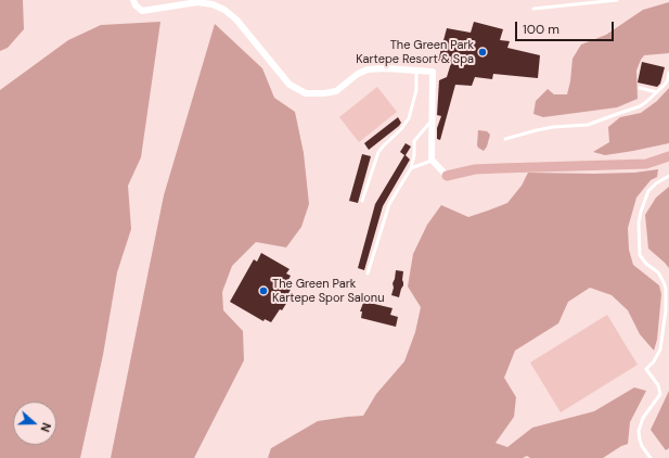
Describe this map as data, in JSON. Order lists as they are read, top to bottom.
{
  "places": ["The Green Park Kartepe Resort & Spa", "The Green Park Kartepe Spor Salonu"],
  "scale_bar": "100 m",
  "north": "right"
}
